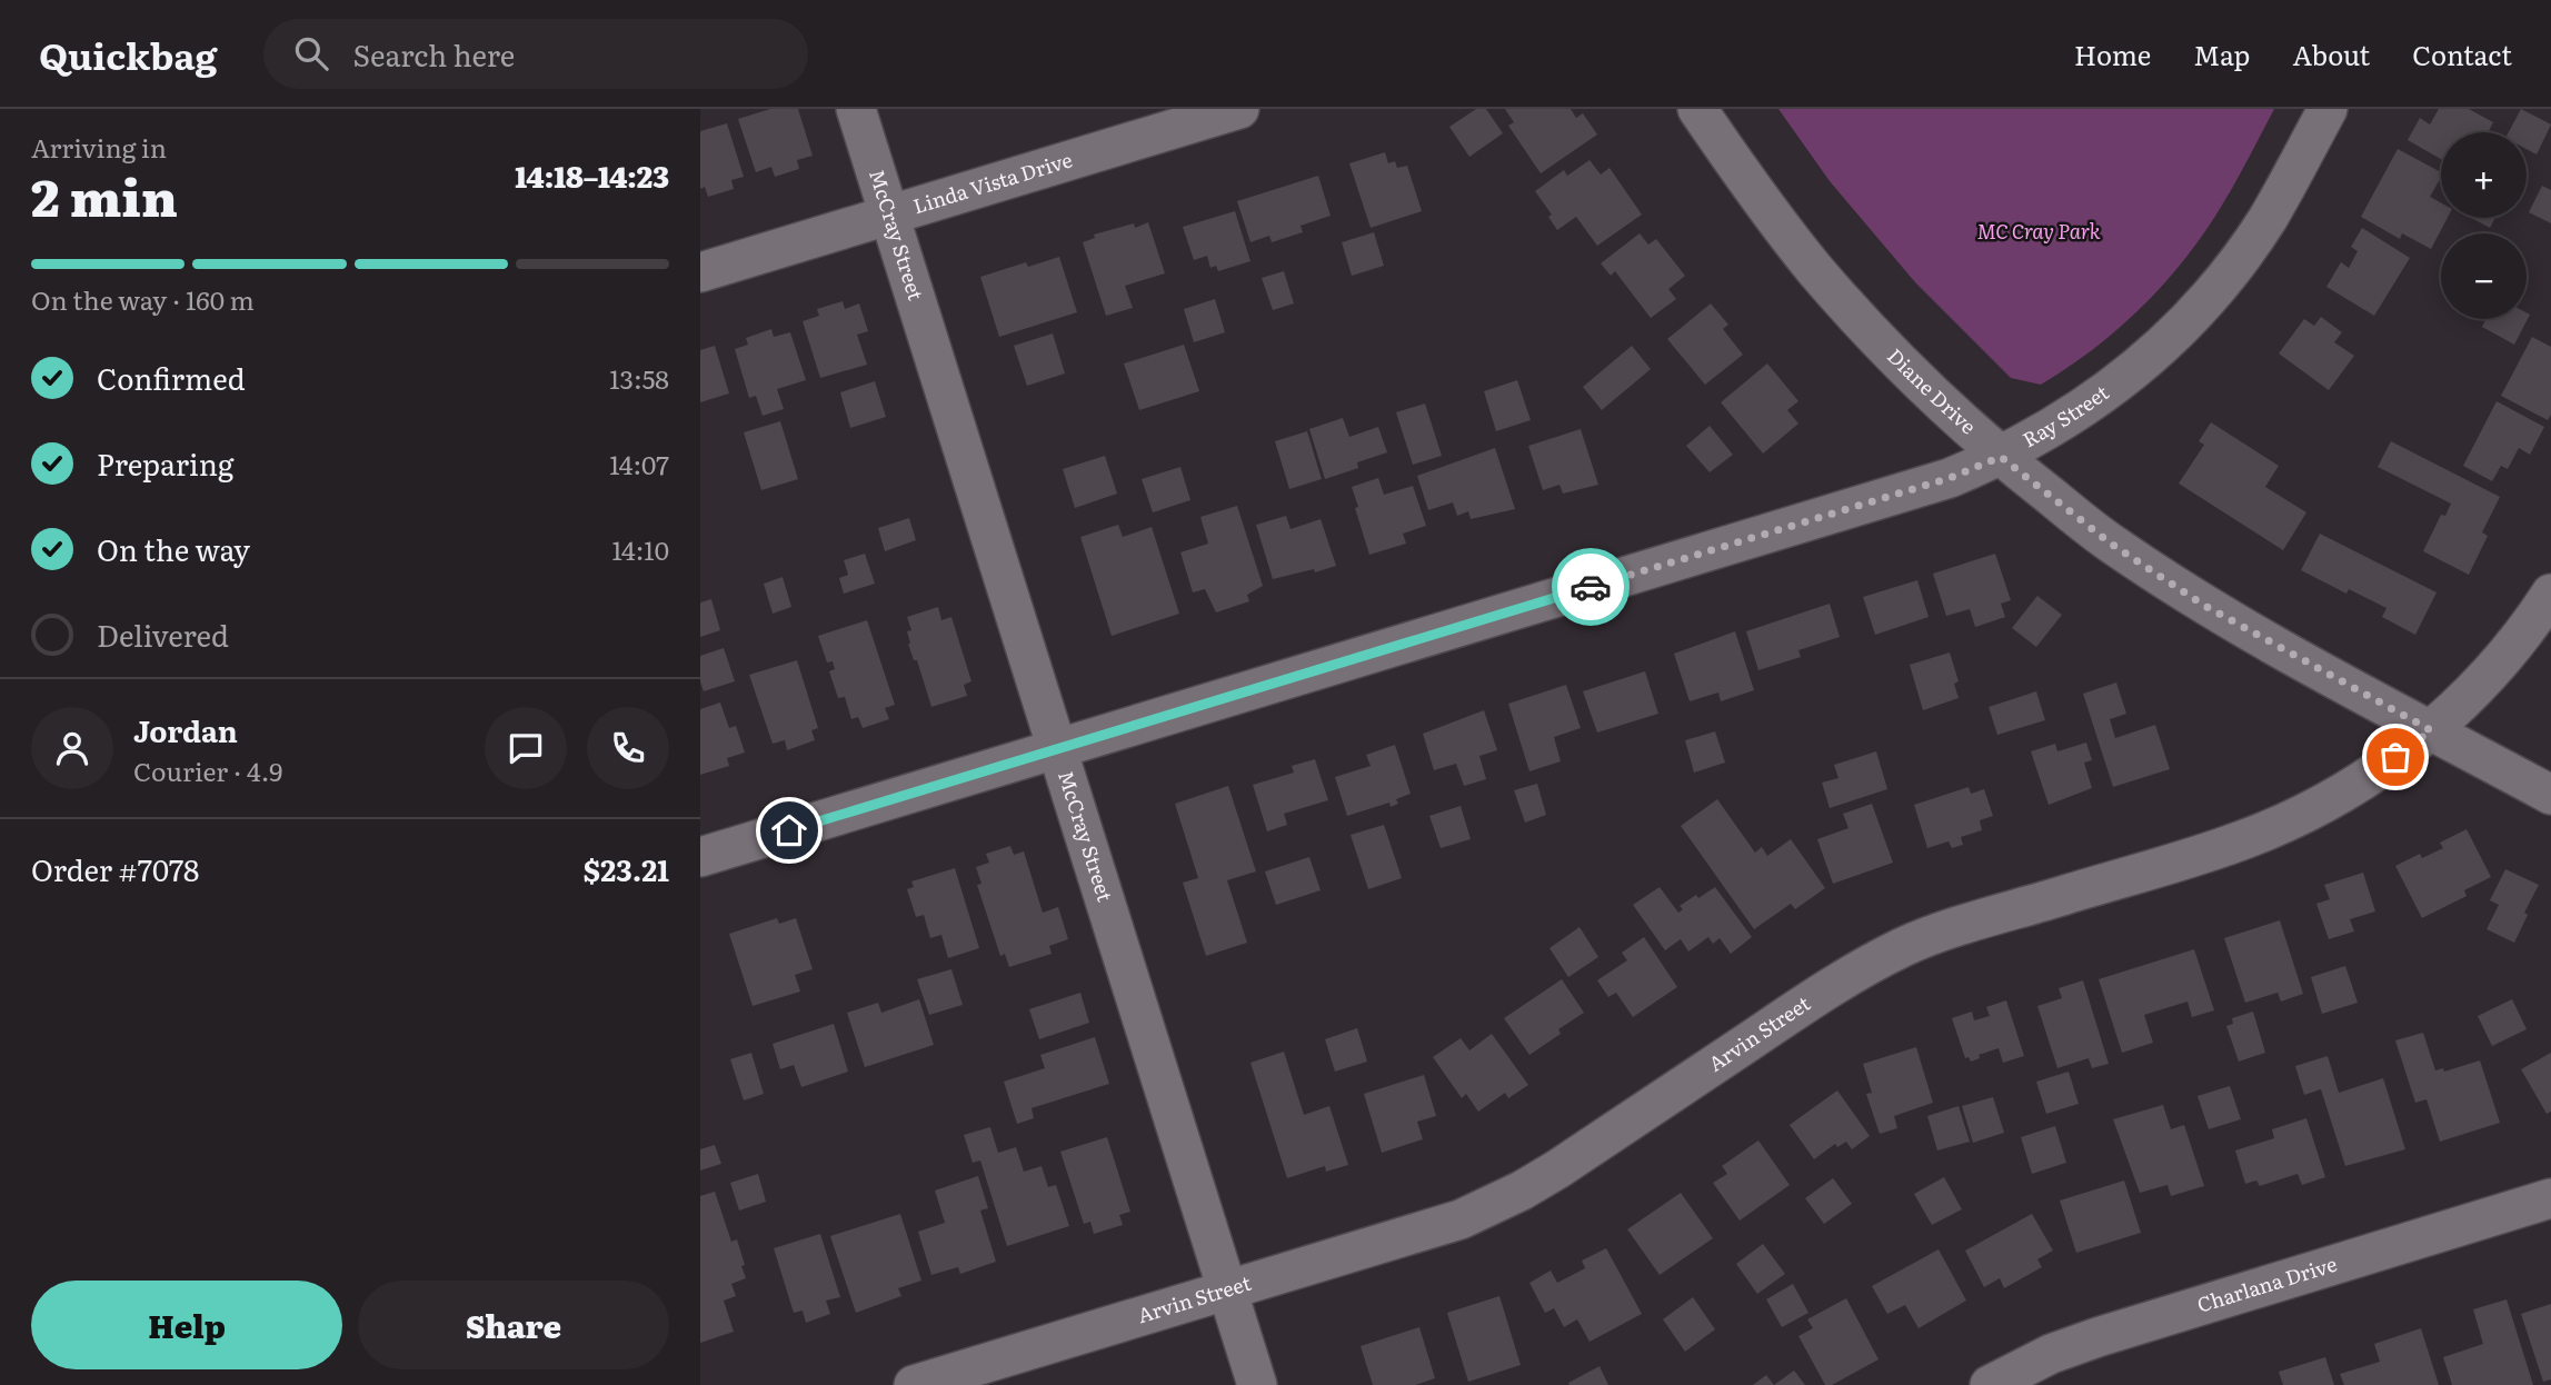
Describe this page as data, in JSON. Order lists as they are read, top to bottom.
{
  "streets": {
    "street": [
      "Linda Vista Drive",
      "McCray Street",
      "Diane Drive",
      "Ray Street",
      "Arvin Street",
      "Charlana Drive"
    ]
  },
  "crossings": [
    ["Linda Vista Drive", "McCray Street"],
    ["McCray Street", "Ray Street"],
    ["McCray Street", "Arvin Street"],
    ["Diane Drive", "Ray Street"],
    ["Diane Drive", "Arvin Street"]
  ],
  "parks": ["MC Cray Park"],
  "page": {
    "header": "Quickbag",
    "search": "Search here",
    "nav": [
      "Home",
      "Map",
      "About",
      "Contact"
    ],
    "heading": ["2 min", "Arriving in", "14:18–14:23"],
    "panel": [
      "Jordan",
      "Courier · 4.9",
      "Order #7078",
      "$23.21"
    ],
    "map_buttons": ["+", "−"],
    "bar": "On the way · 160 m",
    "list": [
      ["Confirmed", "13:58"],
      ["Preparing", "14:07"],
      ["On the way", "14:10"],
      "Delivered"
    ],
    "buttons": ["Help", "Share"]
  }
}
